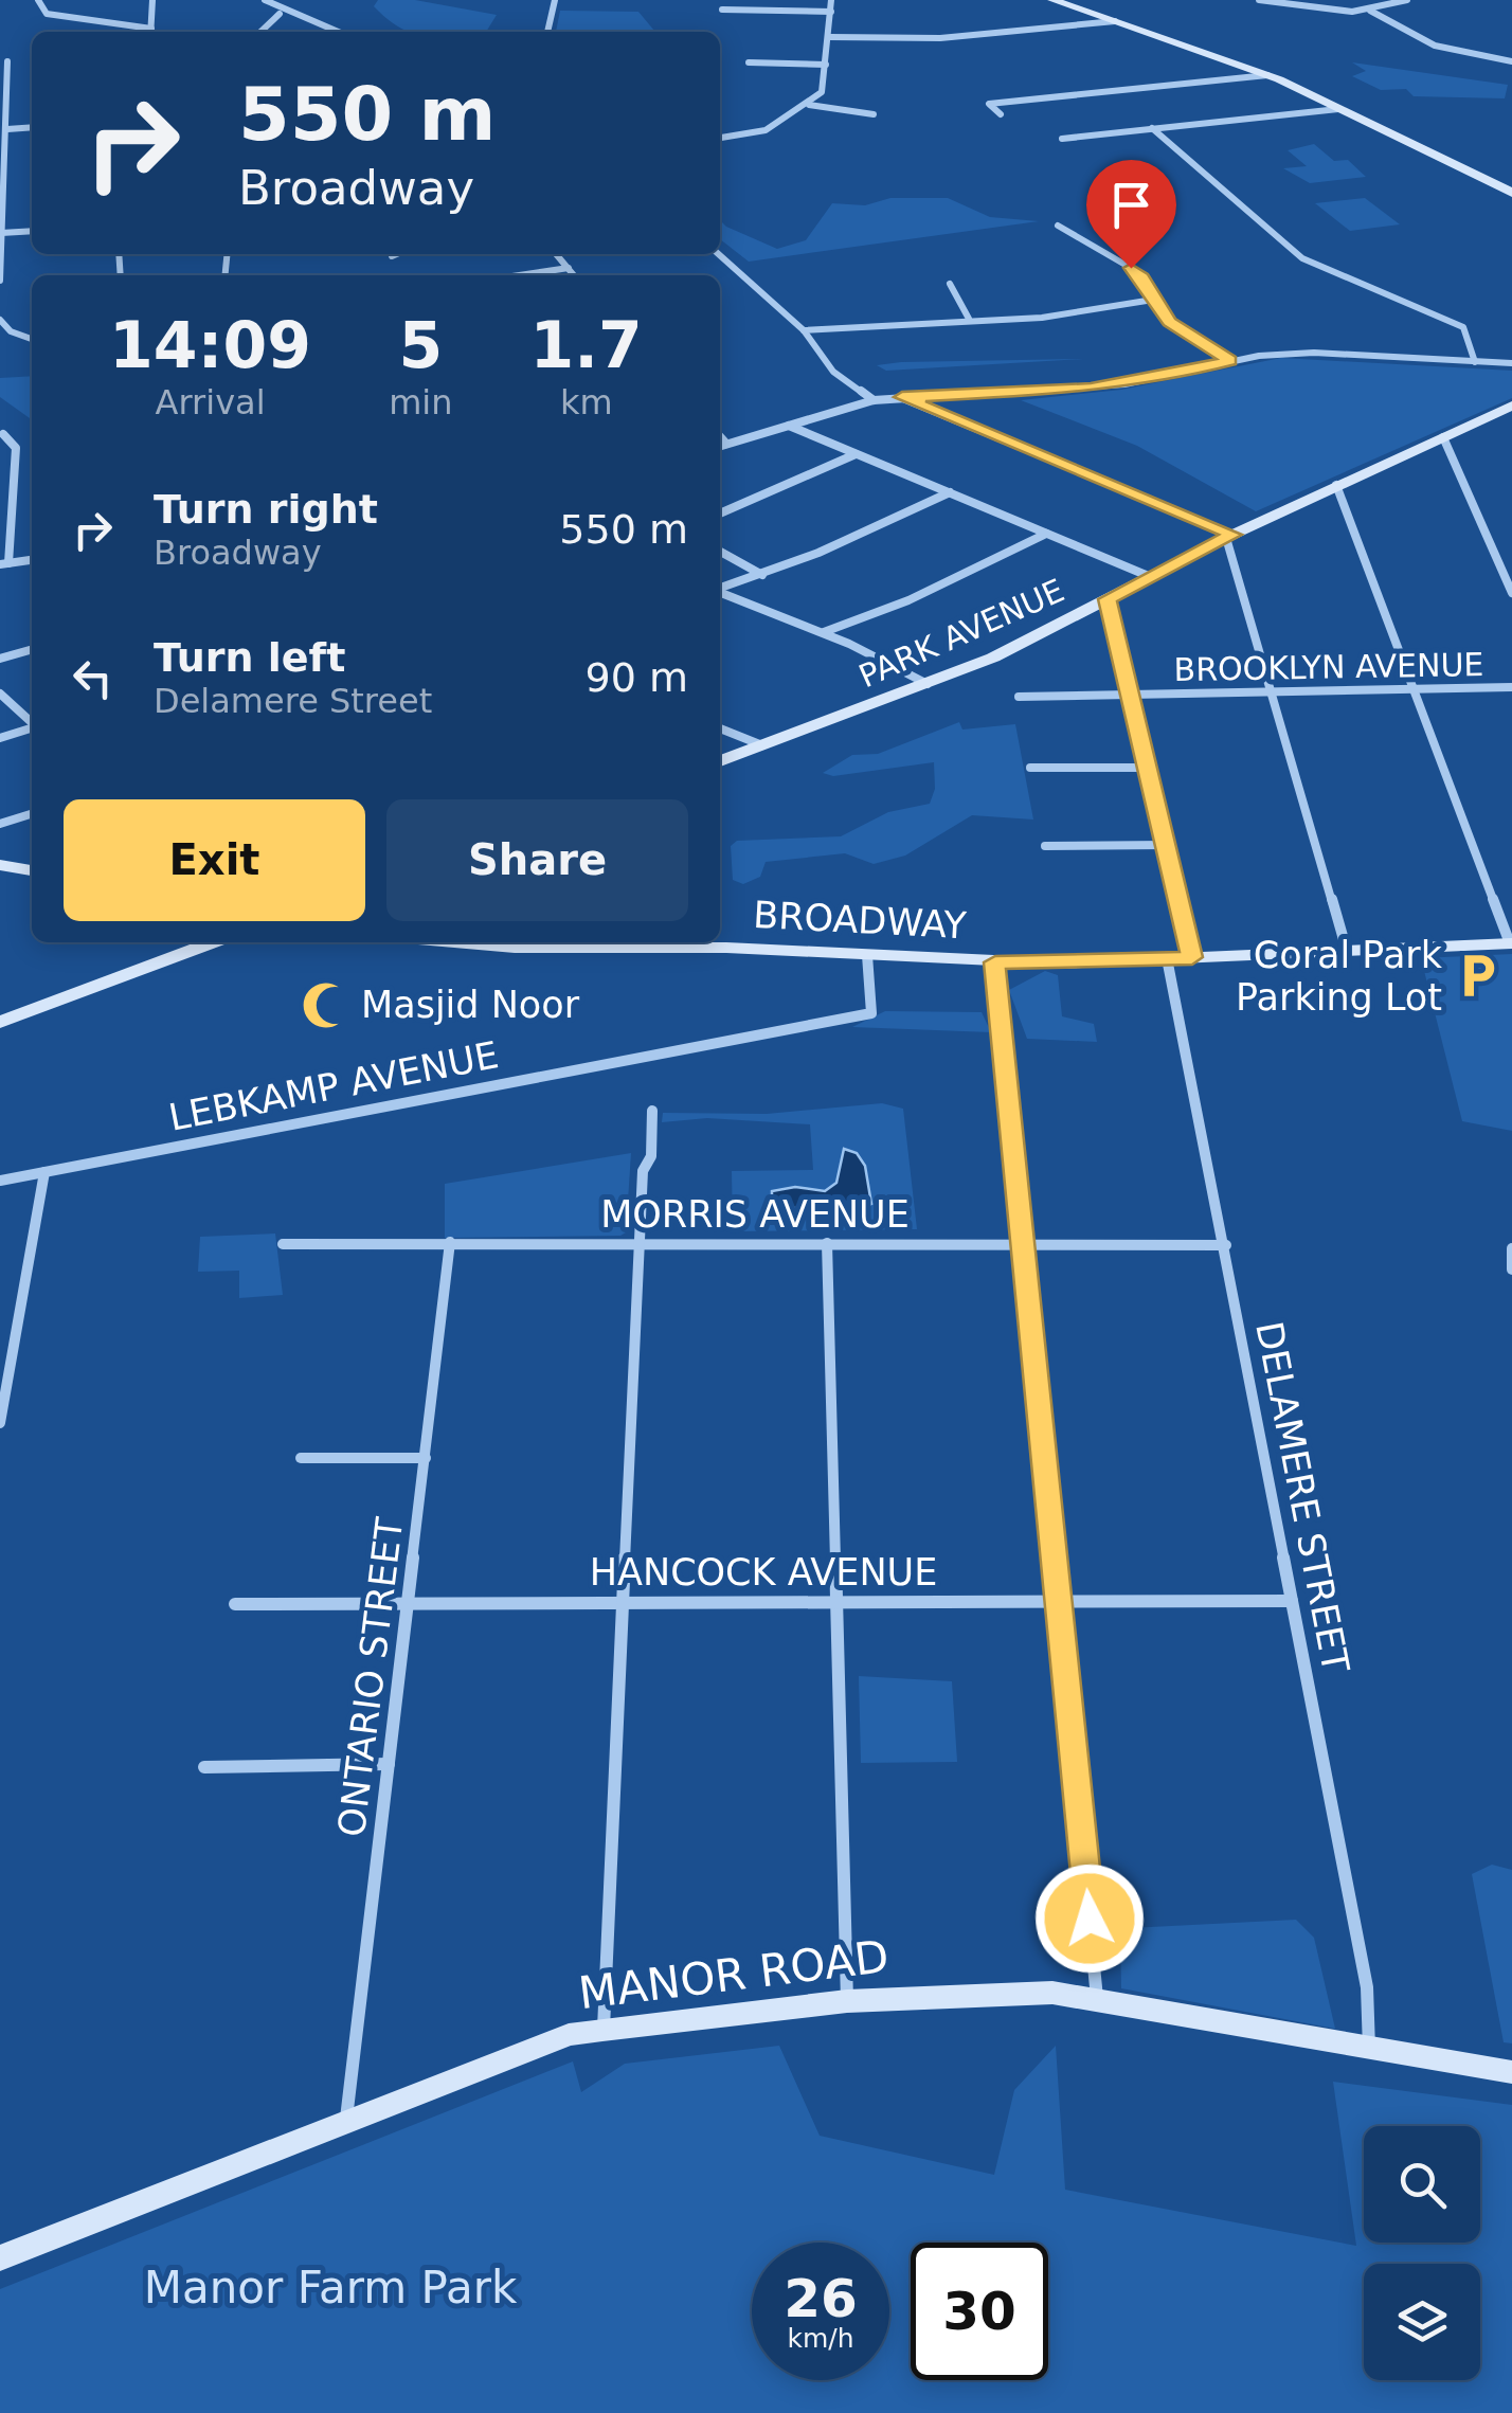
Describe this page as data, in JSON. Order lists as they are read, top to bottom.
{
  "streets": {
    "main road": ["PARK AVENUE", "BROADWAY", "MANOR ROAD"],
    "street": [
      "BROOKLYN AVENUE",
      "LEBKAMP AVENUE",
      "MORRIS AVENUE",
      "DELAMERE STREET",
      "HANCOCK AVENUE",
      "ONTARIO STREET"
    ]
  },
  "crossings": [
    ["BROADWAY", "LEBKAMP AVENUE"],
    ["BROADWAY", "DELAMERE STREET"],
    ["MORRIS AVENUE", "DELAMERE STREET"],
    ["MORRIS AVENUE", "ONTARIO STREET"],
    ["DELAMERE STREET", "HANCOCK AVENUE"],
    ["DELAMERE STREET", "MANOR ROAD"],
    ["HANCOCK AVENUE", "ONTARIO STREET"],
    ["ONTARIO STREET", "MANOR ROAD"]
  ],
  "parks": ["Manor Farm Park"],
  "places": {
    "parking": ["Coral Park Parking Lot"],
    "mosque": ["Masjid Noor"]
  },
  "page": {
    "turn": ["550 m", "Broadway"],
    "eta": [
      "14:09",
      "Arrival",
      "5",
      "min",
      "1.7",
      "km"
    ],
    "list": [
      {
        "name": "Turn right",
        "note": "Broadway",
        "value": "550 m"
      },
      {
        "name": "Turn left",
        "note": "Delamere Street",
        "value": "90 m"
      }
    ],
    "buttons": ["Exit", "Share"],
    "speed": "26 km/h",
    "limit": "30"
  }
}
